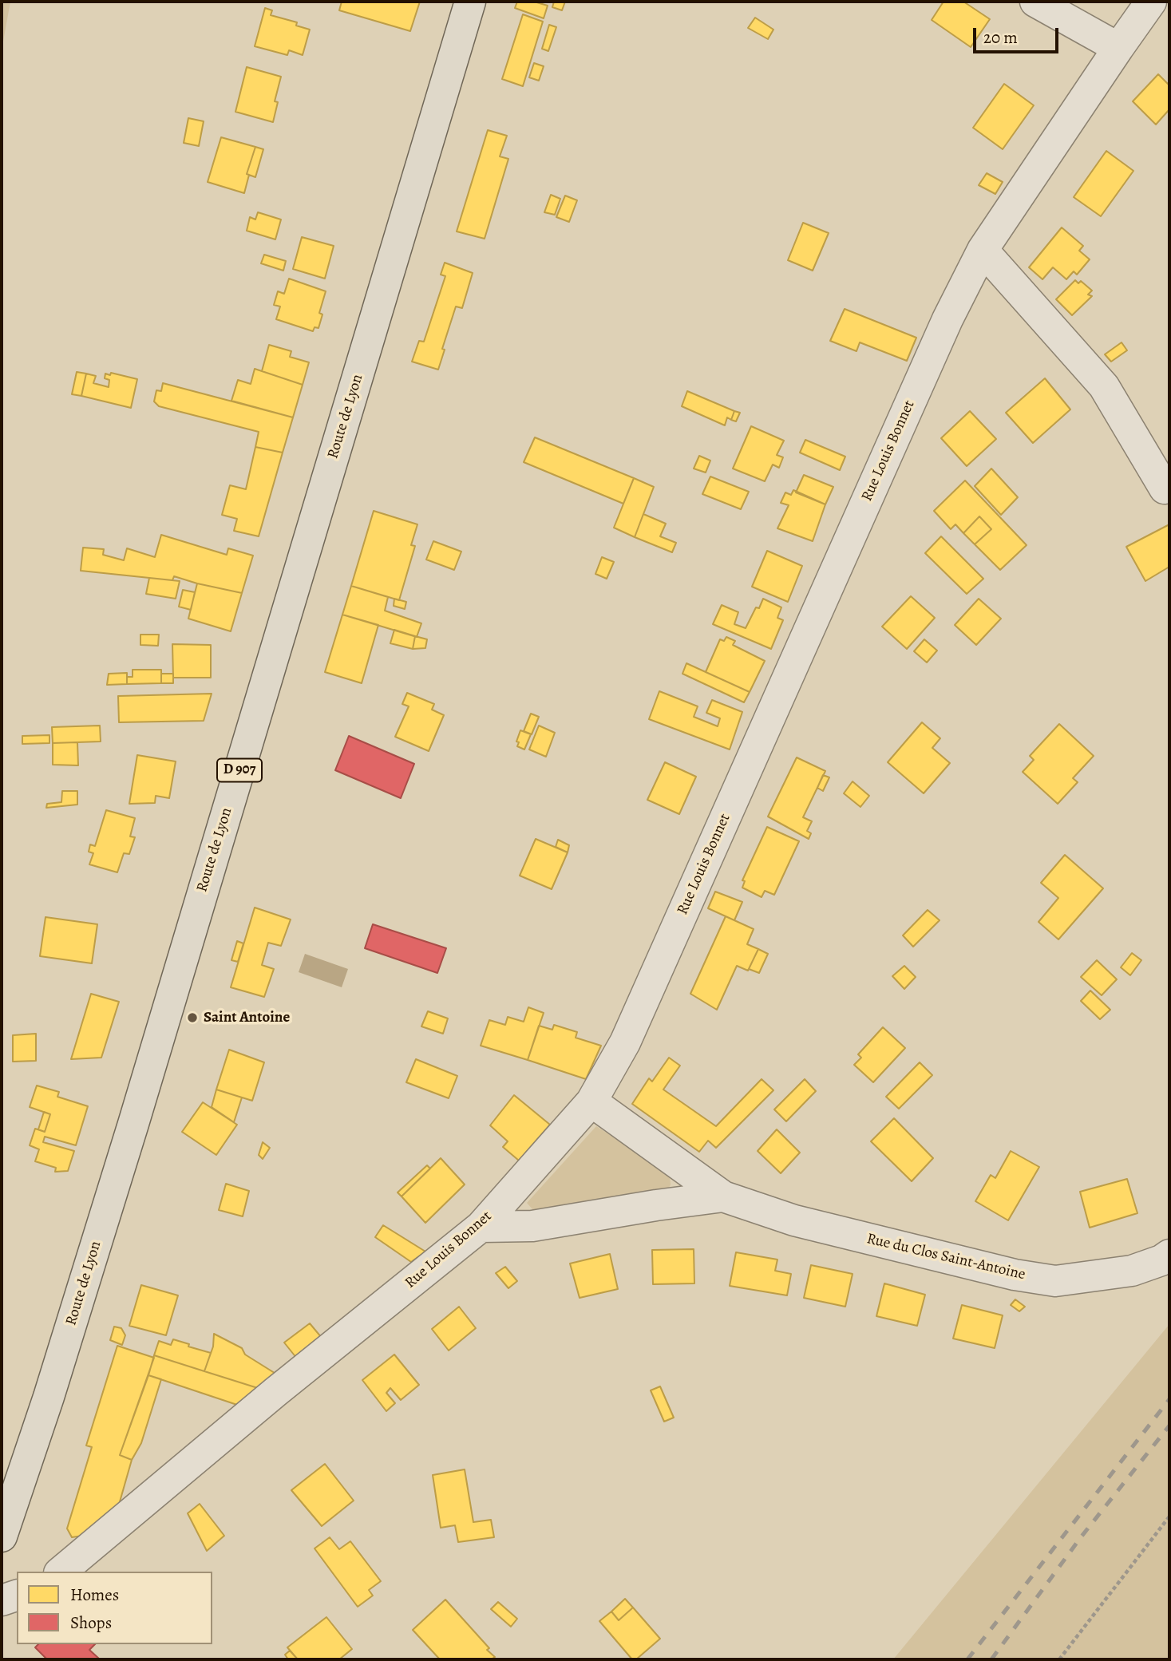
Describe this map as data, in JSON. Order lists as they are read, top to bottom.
{
  "streets": {
    "main road": ["Route de Lyon", "D 907"],
    "street": ["Rue Louis Bonnet", "Rue du Clos Saint-Antoine"]
  },
  "crossings": [
    ["Rue Louis Bonnet", "Rue du Clos Saint-Antoine"]
  ],
  "places": ["Saint Antoine"],
  "legend": ["Homes", "Shops"],
  "scale_bar": "20 m"
}
